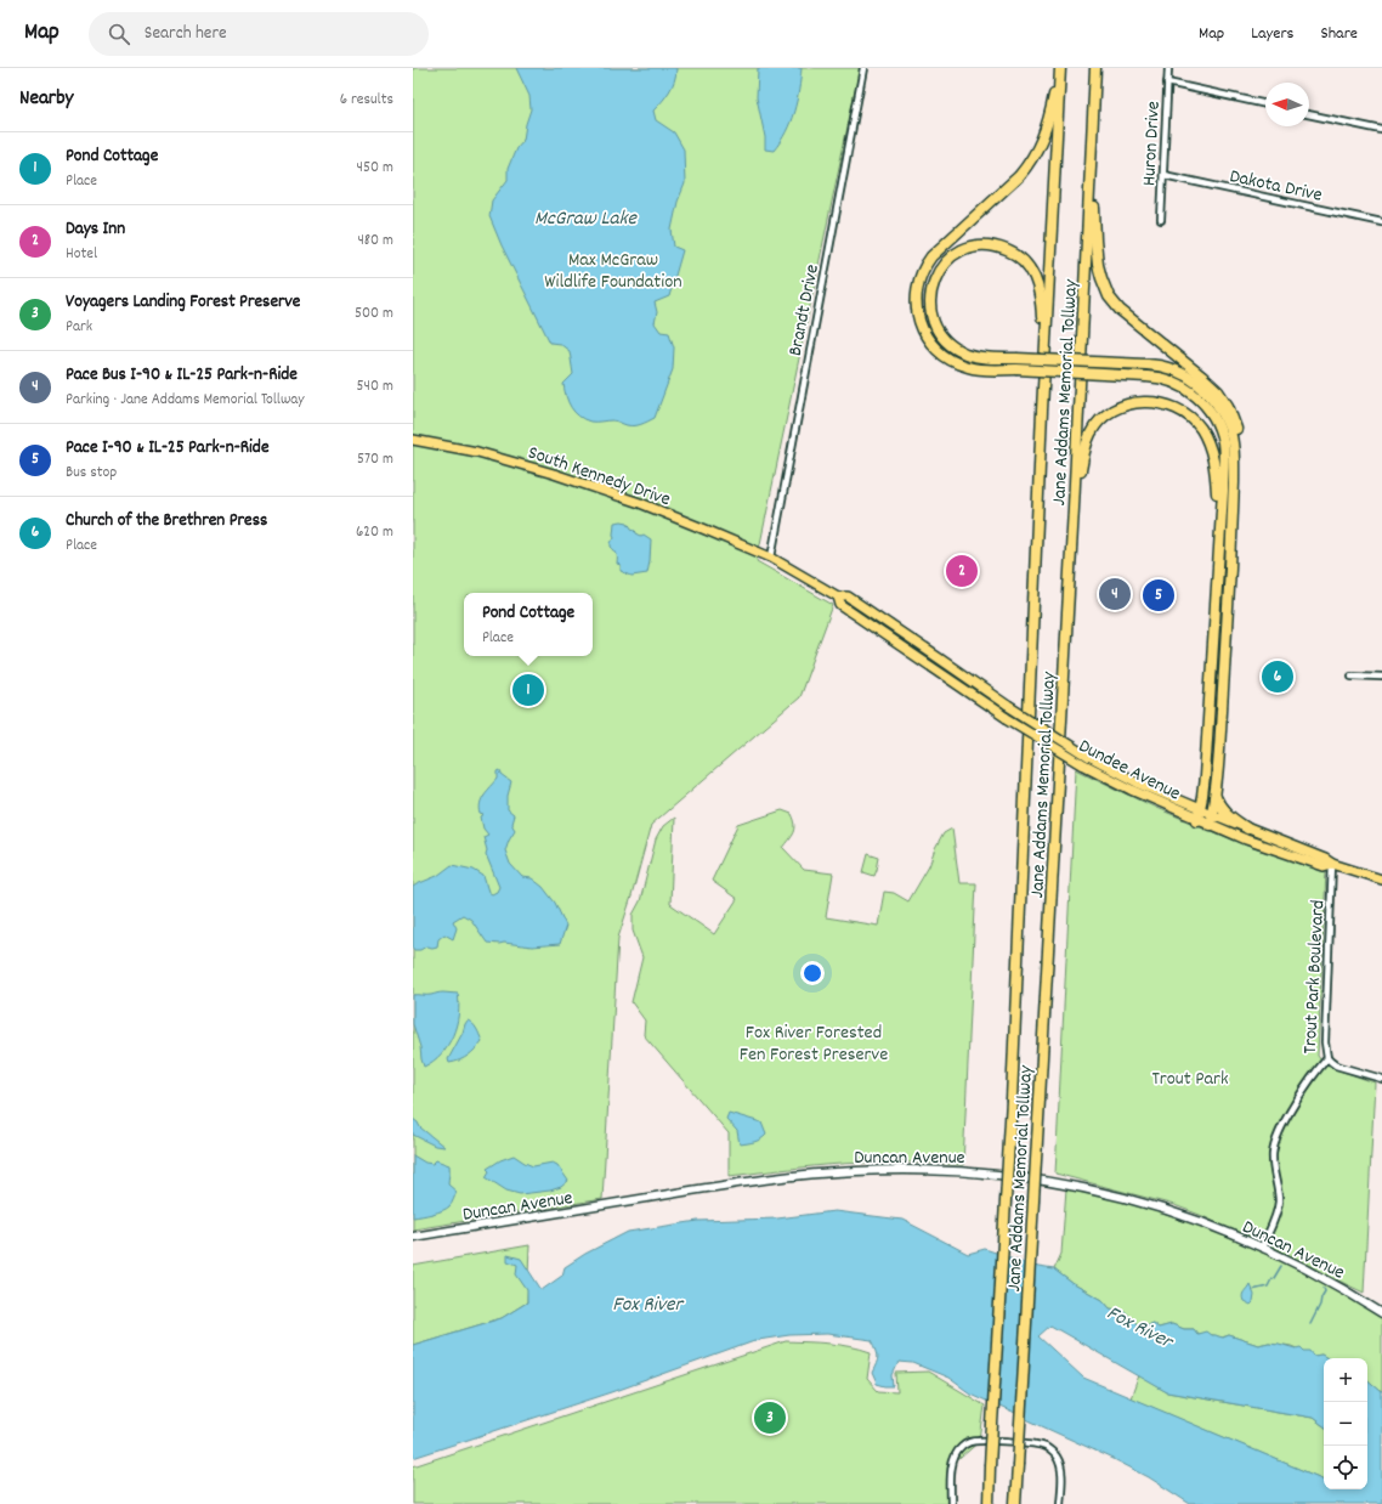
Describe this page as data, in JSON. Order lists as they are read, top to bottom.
{
  "streets": {
    "highway": ["Jane Addams Memorial Tollway"],
    "main road": ["South Kennedy Drive", "Dundee Avenue"],
    "street": [
      "Huron Drive",
      "Dakota Drive",
      "Brandt Drive",
      "Trout Park Boulevard",
      "Duncan Avenue"
    ]
  },
  "crossings": [
    ["Huron Drive", "Dakota Drive"],
    ["Brandt Drive", "South Kennedy Drive"],
    ["Brandt Drive", "Dundee Avenue"],
    ["South Kennedy Drive", "Dundee Avenue"],
    ["Dundee Avenue", "Trout Park Boulevard"],
    ["Trout Park Boulevard", "Duncan Avenue"]
  ],
  "water": ["McGraw Lake", "Fox River"],
  "parks": ["Max McGraw Wildlife Foundation", "Fox River Forested Fen Forest Preserve", "Trout Park"],
  "north": "left",
  "page": {
    "header": "Map",
    "search": "Search here",
    "nav": ["Map", "Layers", "Share"],
    "heading": ["Nearby", "6 results"],
    "list": [
      {
        "mark": "1",
        "name": "Pond Cottage",
        "note": "Place",
        "value": "450 m"
      },
      {
        "mark": "2",
        "name": "Days Inn",
        "note": "Hotel",
        "value": "480 m"
      },
      {
        "mark": "3",
        "name": "Voyagers Landing Forest Preserve",
        "note": "Park",
        "value": "500 m"
      },
      {
        "mark": "4",
        "name": "Pace Bus I-90 & IL-25 Park-n-Ride",
        "note": "Parking · Jane Addams Memorial Tollway",
        "value": "540 m"
      },
      {
        "mark": "5",
        "name": "Pace I-90 & IL-25 Park-n-Ride",
        "note": "Bus stop",
        "value": "570 m"
      },
      {
        "mark": "6",
        "name": "Church of the Brethren Press",
        "note": "Place",
        "value": "620 m"
      }
    ],
    "pins": [
      "2",
      "4",
      "5",
      "6",
      "1",
      "3"
    ],
    "popup": ["Pond Cottage", "Place"],
    "map_buttons": ["+", "−"]
  }
}
